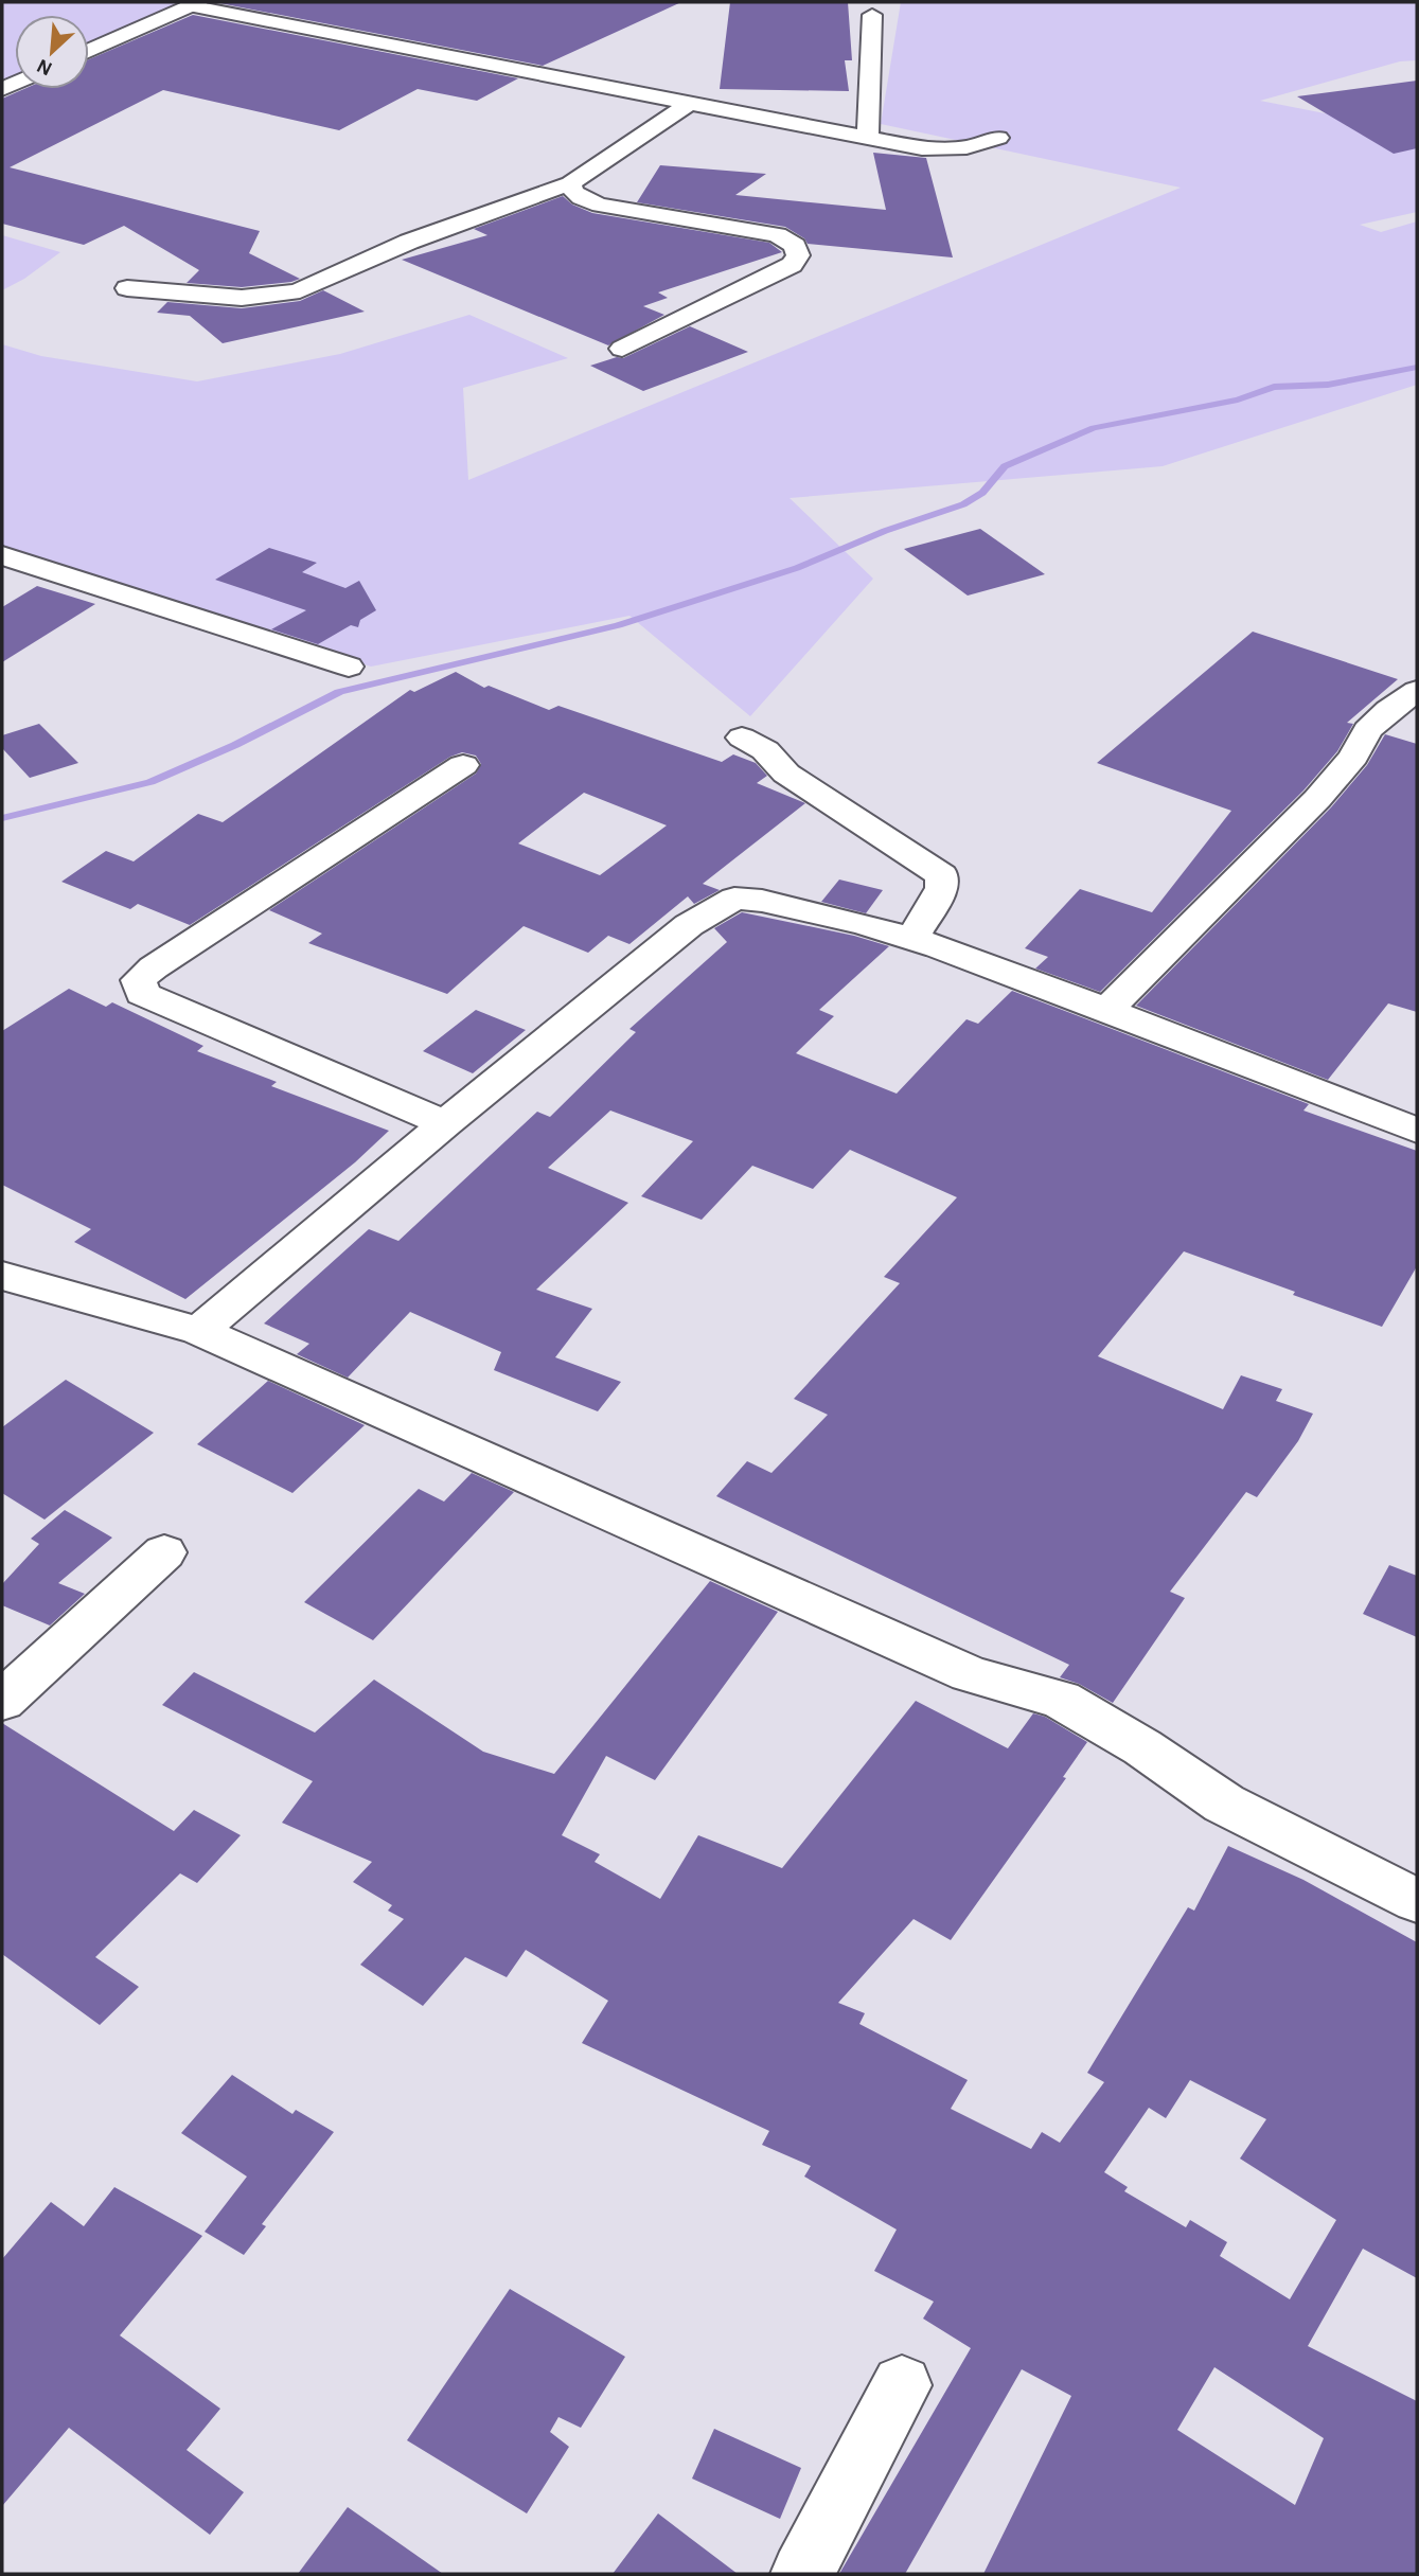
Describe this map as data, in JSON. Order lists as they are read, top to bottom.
{
  "north": "bottom left"
}
